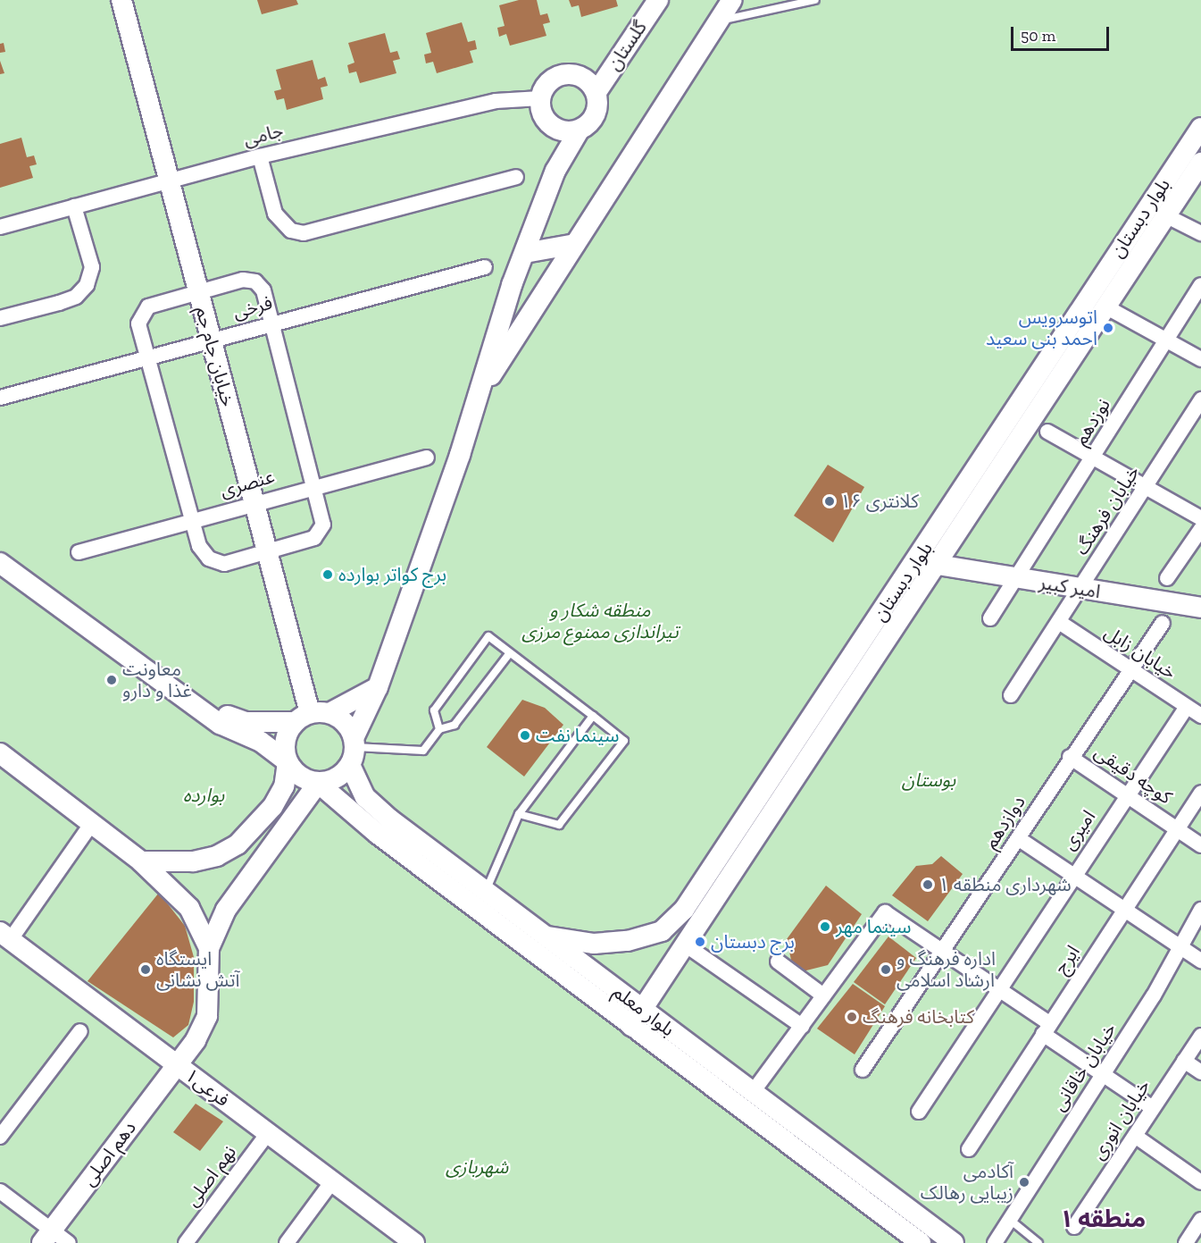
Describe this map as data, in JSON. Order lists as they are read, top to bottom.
{
  "streets": {
    "street": [
      "گلستان",
      "جامی",
      "بلوار دبستان",
      "فرخی",
      "خیابان جام جم",
      "نوزدهم",
      "عنصری",
      "خیابان فرهنگ",
      "امیر کبیر",
      "خیابان زابل",
      "کوچه دقیقی",
      "دوازدهم",
      "امیری",
      "ایرج",
      "بلوار معلم",
      "خیابان خاقانی",
      "فرعی۱",
      "خیابان انوری",
      "دهم اصلی",
      "نهم اصلی"
    ]
  },
  "crossings": [
    ["گلستان", "جامی"],
    ["جامی", "خیابان جام جم"],
    ["بلوار دبستان", "امیر کبیر"],
    ["بلوار دبستان", "بلوار معلم"],
    ["فرخی", "خیابان جام جم"],
    ["خیابان جام جم", "عنصری"],
    ["خیابان جام جم", "بلوار معلم"],
    ["نوزدهم", "امیر کبیر"],
    ["خیابان فرهنگ", "امیر کبیر"],
    ["خیابان فرهنگ", "خیابان زابل"],
    ["خیابان زابل", "دوازدهم"],
    ["خیابان زابل", "امیری"],
    ["کوچه دقیقی", "دوازدهم"],
    ["کوچه دقیقی", "امیری"],
    ["کوچه دقیقی", "ایرج"],
    ["فرعی۱", "دهم اصلی"],
    ["فرعی۱", "نهم اصلی"]
  ],
  "districts": ["منطقه ۱"],
  "parks": [
    "منطقه شکار و تیراندازی ممنوع مرزی",
    "بوستان",
    "بوارده",
    "شهربازی"
  ],
  "places": [
    "اتوسرویس احمد بنی سعید",
    "کلانتری ۱۶",
    "برج کواتر بوارده",
    "معاونت غذا و دارو",
    "سینما نفت",
    "شهرداری منطقه ۱",
    "سینما مهر",
    "برج دبستان",
    "ایستگاه آتش نشانی",
    "اداره فرهنگ و ارشاد اسلامی",
    "کتابخانه فرهنگ",
    "آکادمی زیبایی رهالک"
  ],
  "scale_bar": "50 m"
}
